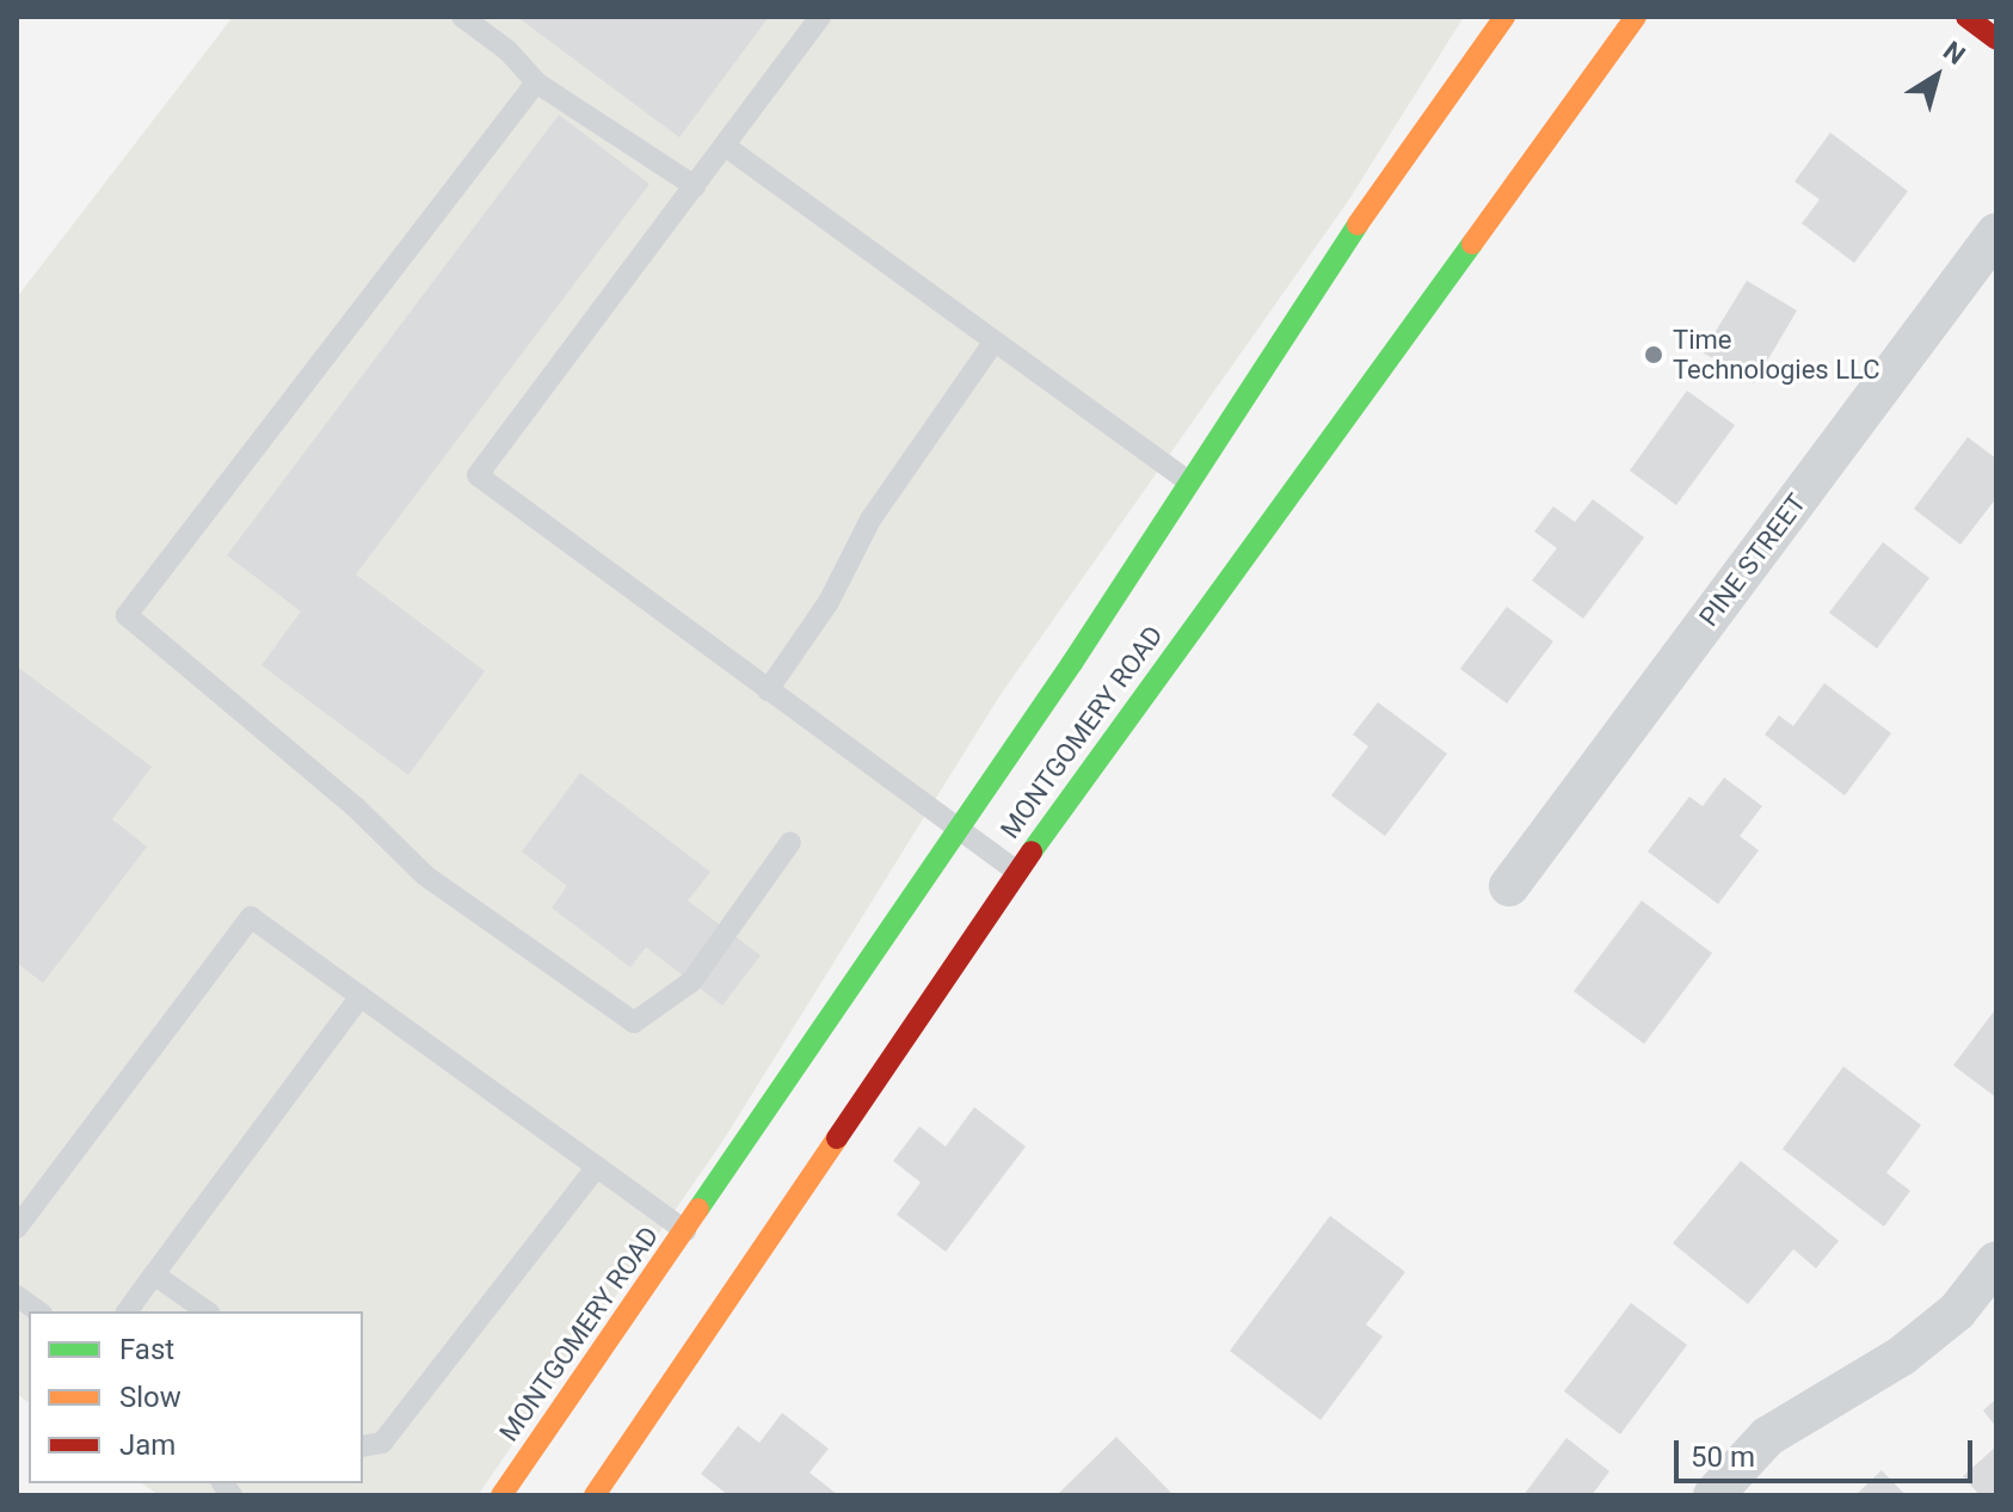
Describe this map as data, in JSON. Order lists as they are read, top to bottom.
{
  "streets": {
    "main road": ["MONTGOMERY ROAD"],
    "street": ["PINE STREET"]
  },
  "places": ["Time Technologies LLC"],
  "legend": ["Fast", "Slow", "Jam"],
  "scale_bar": "50 m",
  "north": "top right"
}
